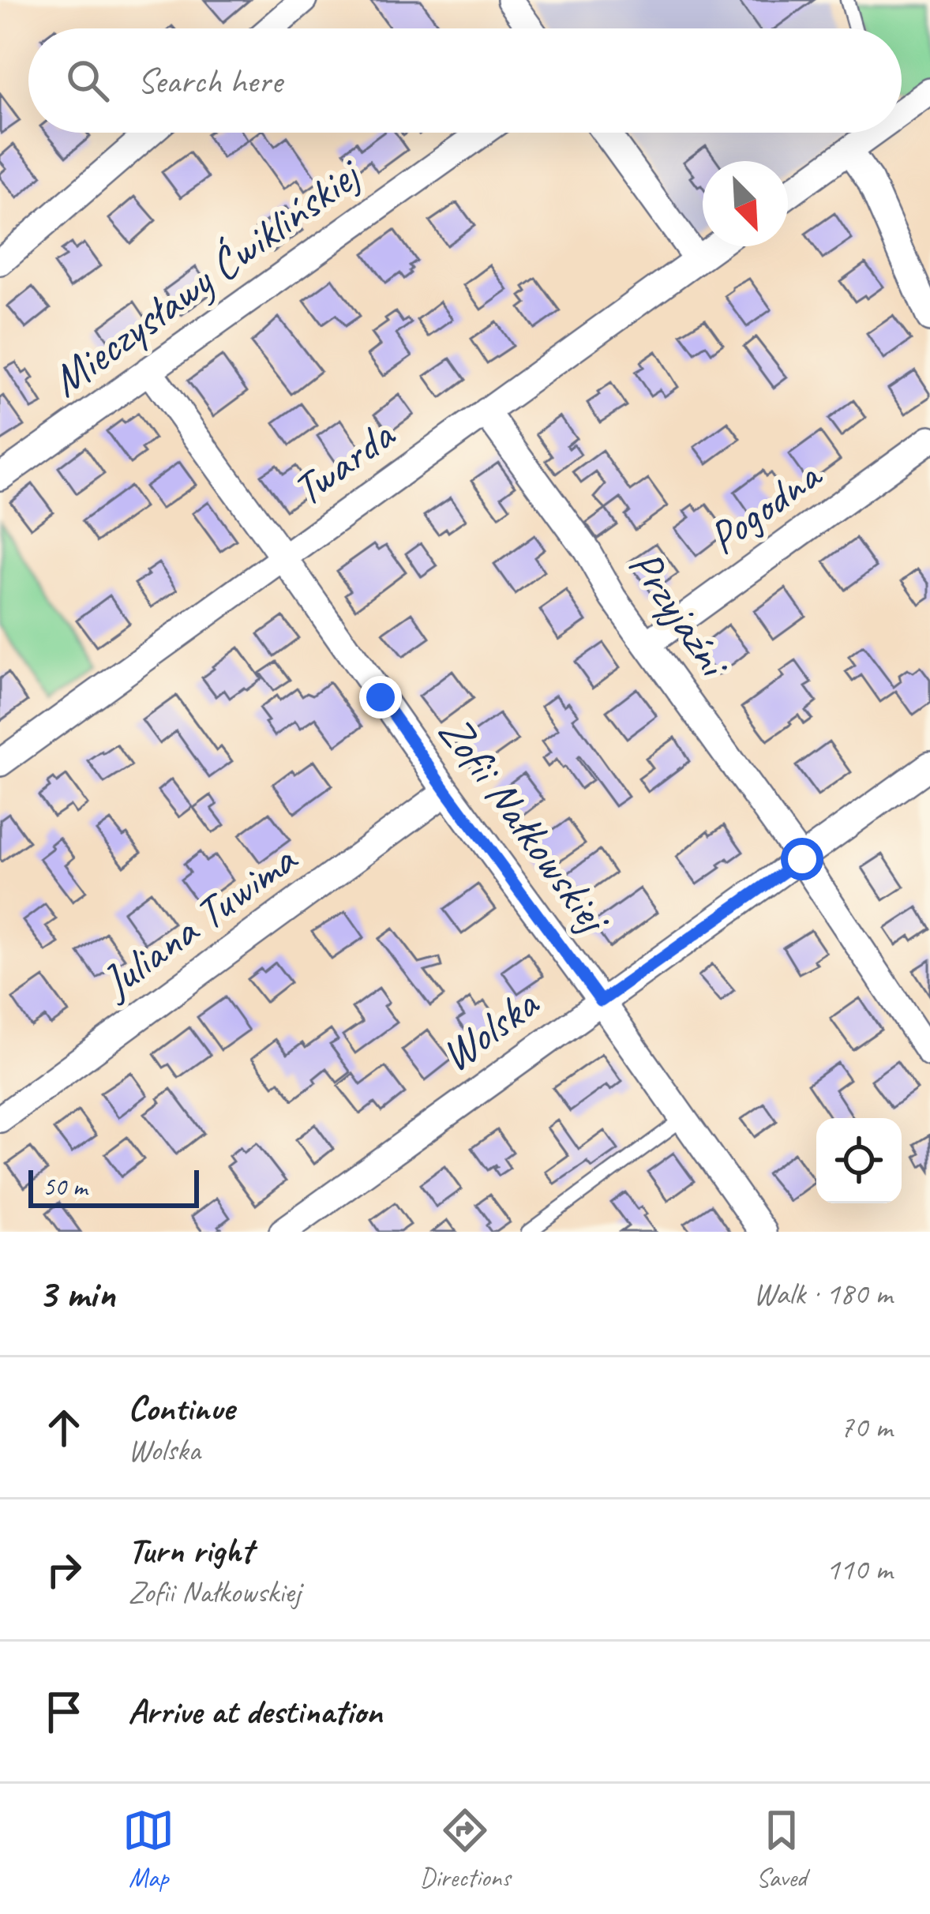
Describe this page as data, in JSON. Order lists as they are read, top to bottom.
{
  "streets": {
    "street": [
      "Mieczysławy Ćwiklińskiej",
      "Twarda",
      "Pogodna",
      "Przyjaźni",
      "Zofii Nałkowskiej",
      "Juliana Tuwima",
      "Wolska"
    ]
  },
  "crossings": [
    ["Mieczysławy Ćwiklińskiej", "Zofii Nałkowskiej"],
    ["Twarda", "Przyjaźni"],
    ["Twarda", "Zofii Nałkowskiej"],
    ["Pogodna", "Przyjaźni"],
    ["Przyjaźni", "Wolska"],
    ["Zofii Nałkowskiej", "Juliana Tuwima"],
    ["Zofii Nałkowskiej", "Wolska"]
  ],
  "scale_bar": "50 m",
  "north": "bottom right",
  "page": {
    "search": "Search here",
    "scale": "50 m",
    "heading": ["3 min", "Walk · 180 m"],
    "list": [
      ["Continue", "Wolska", "70 m"],
      ["Turn right", "Zofii Nałkowskiej", "110 m"],
      "Arrive at destination"
    ],
    "nav": ["Map", "Directions", "Saved"]
  }
}
